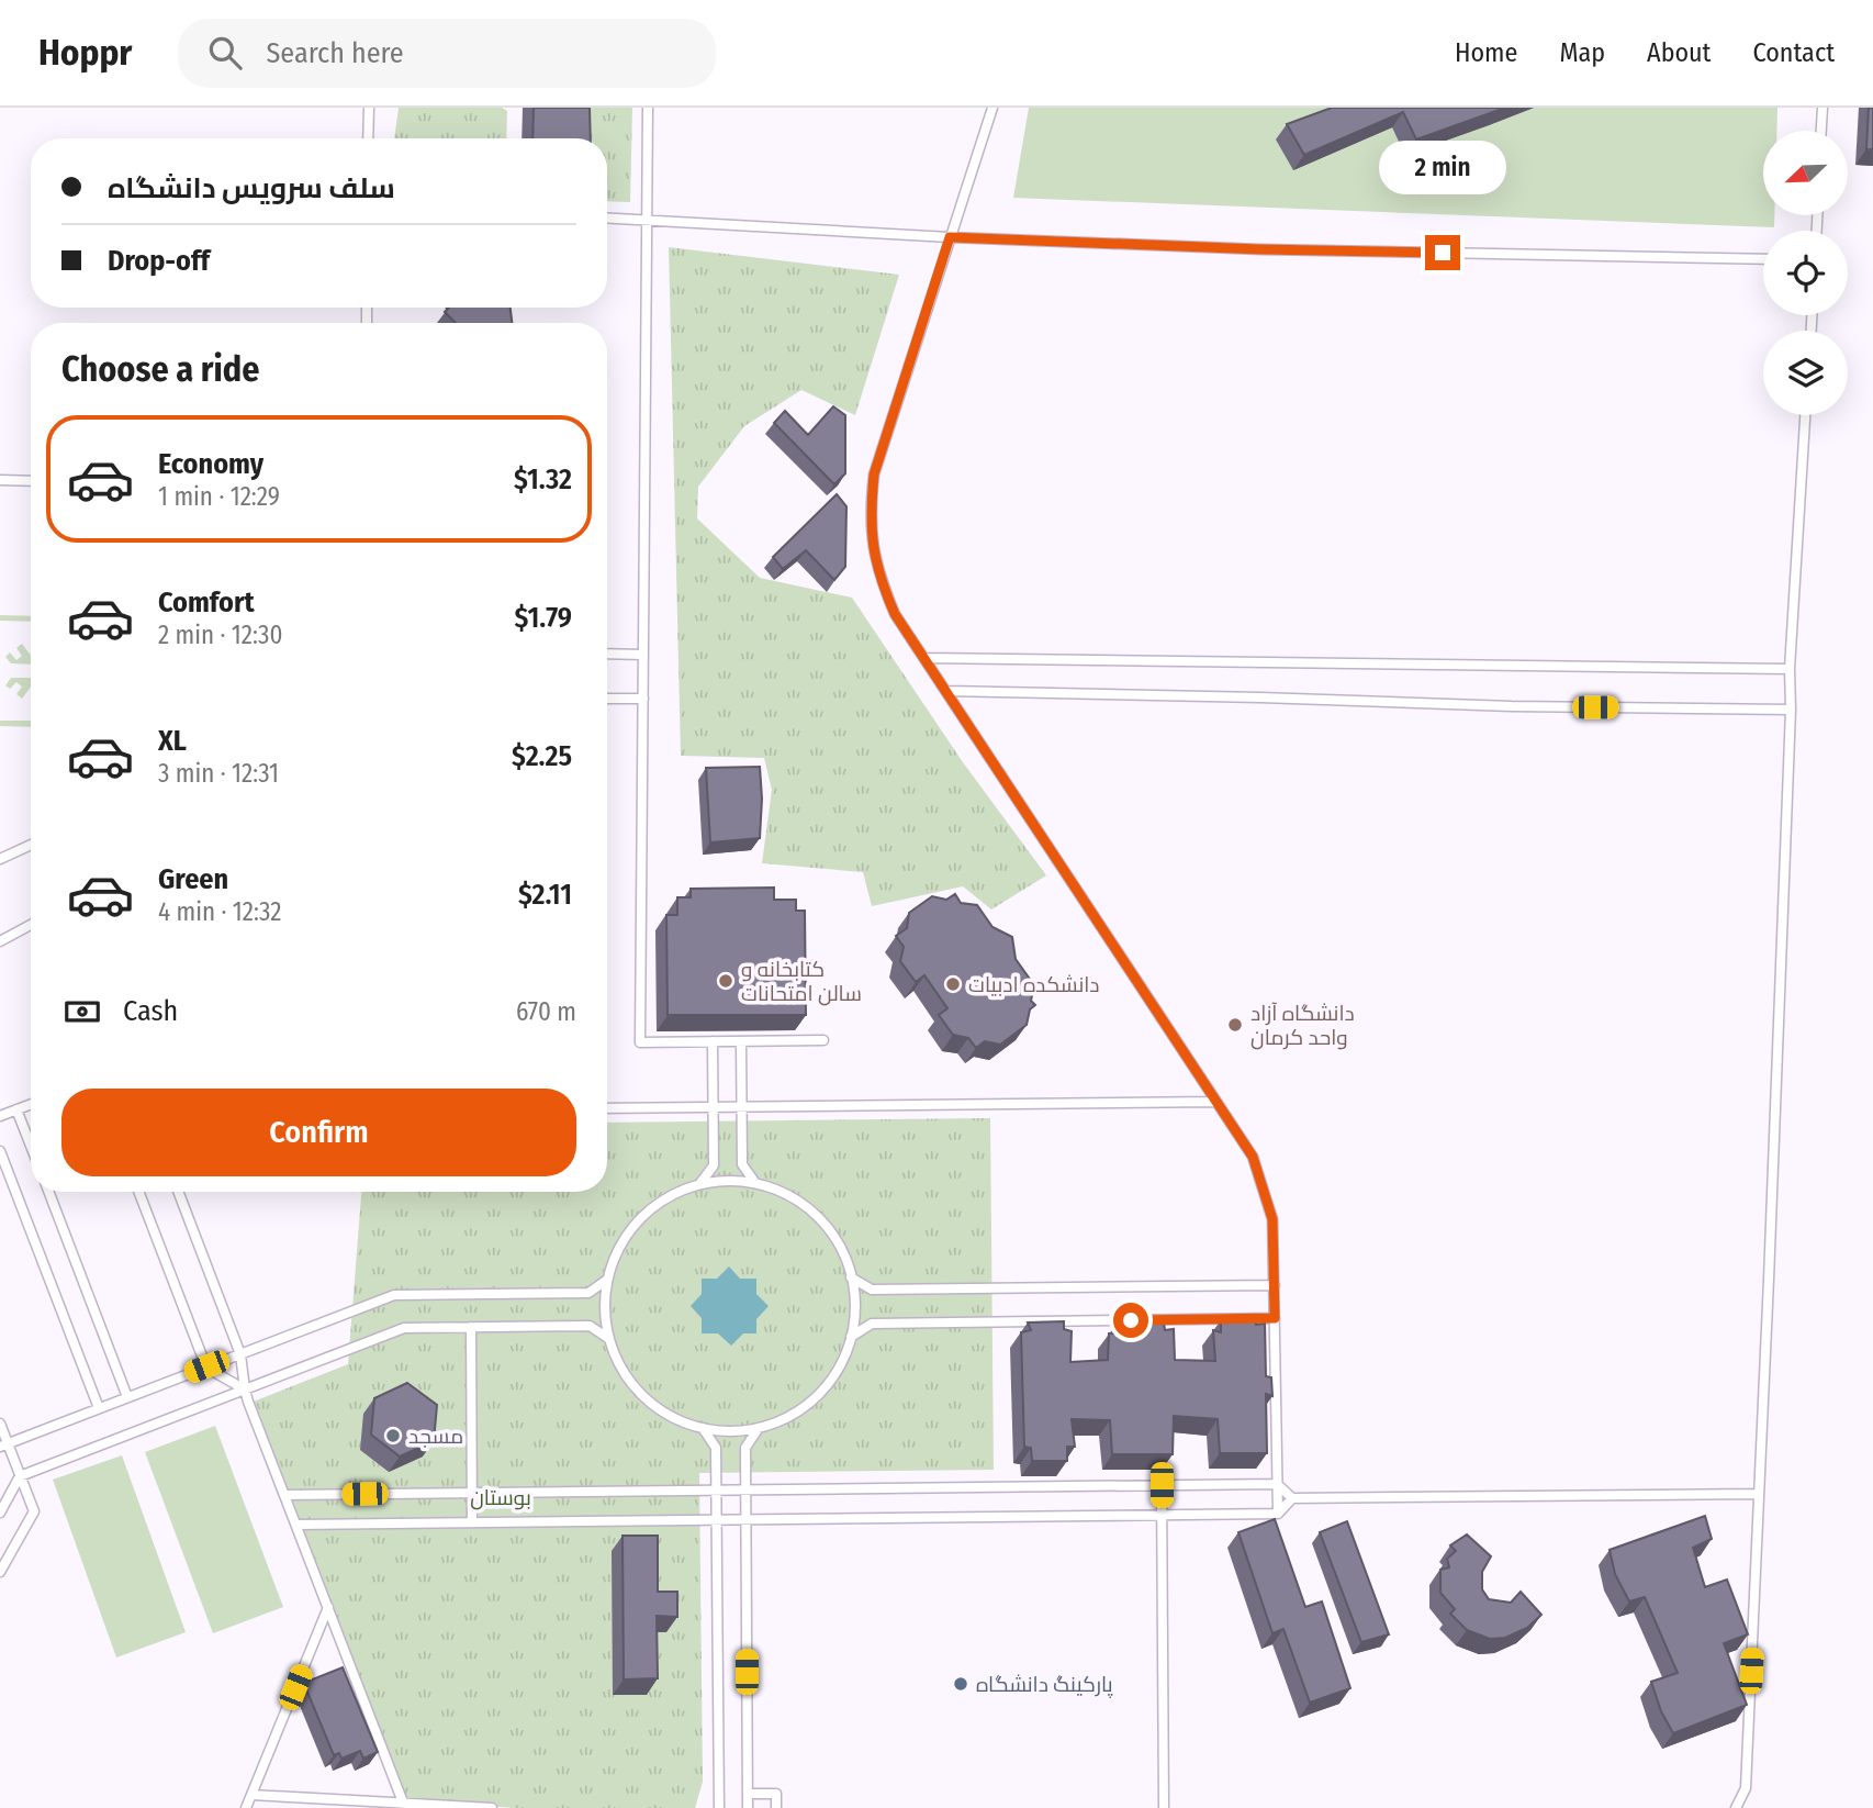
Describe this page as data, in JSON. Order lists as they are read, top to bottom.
{
  "parks": ["بوستان"],
  "places": [
    "کتابخانه و سالن امتحانات",
    "دانشکده ادبیات",
    "دانشگاه آزاد واحد کرمان",
    "مسجد",
    "پارکینگ دانشگاه"
  ],
  "north": "bottom left",
  "page": {
    "header": "Hoppr",
    "search": "Search here",
    "nav": [
      "Home",
      "Map",
      "About",
      "Contact"
    ],
    "banner": ["سلف سرویس دانشگاه", "Drop-off"],
    "bubble": "2 min",
    "heading": "Choose a ride",
    "list": [
      {
        "name": "Economy",
        "note": "1 min · 12:29",
        "value": "$1.32"
      },
      {
        "name": "Comfort",
        "note": "2 min · 12:30",
        "value": "$1.79"
      },
      {
        "name": "XL",
        "note": "3 min · 12:31",
        "value": "$2.25"
      },
      {
        "name": "Green",
        "note": "4 min · 12:32",
        "value": "$2.11"
      }
    ],
    "pay": ["Cash", "670 m"],
    "buttons": "Confirm"
  }
}
